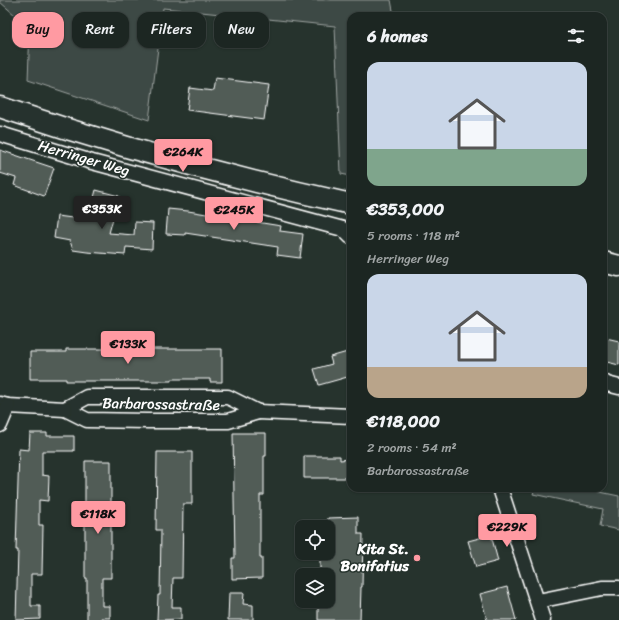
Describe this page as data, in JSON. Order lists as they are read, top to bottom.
{
  "streets": {
    "main road": ["Herringer Weg"],
    "street": ["Barbarossastraße"]
  },
  "places": ["Kita St. Bonifatius"],
  "page": {
    "chip": [
      "Buy",
      "Rent",
      "Filters",
      "New"
    ],
    "heading": "6 homes",
    "list": [
      {
        "name": "€353,000",
        "note": "5 rooms · 118 m² · Herringer Weg"
      },
      {
        "name": "€118,000",
        "note": "2 rooms · 54 m² · Barbarossastraße"
      }
    ],
    "price": [
      "€264K",
      "€353K",
      "€245K",
      "€133K",
      "€118K",
      "€229K"
    ]
  }
}
